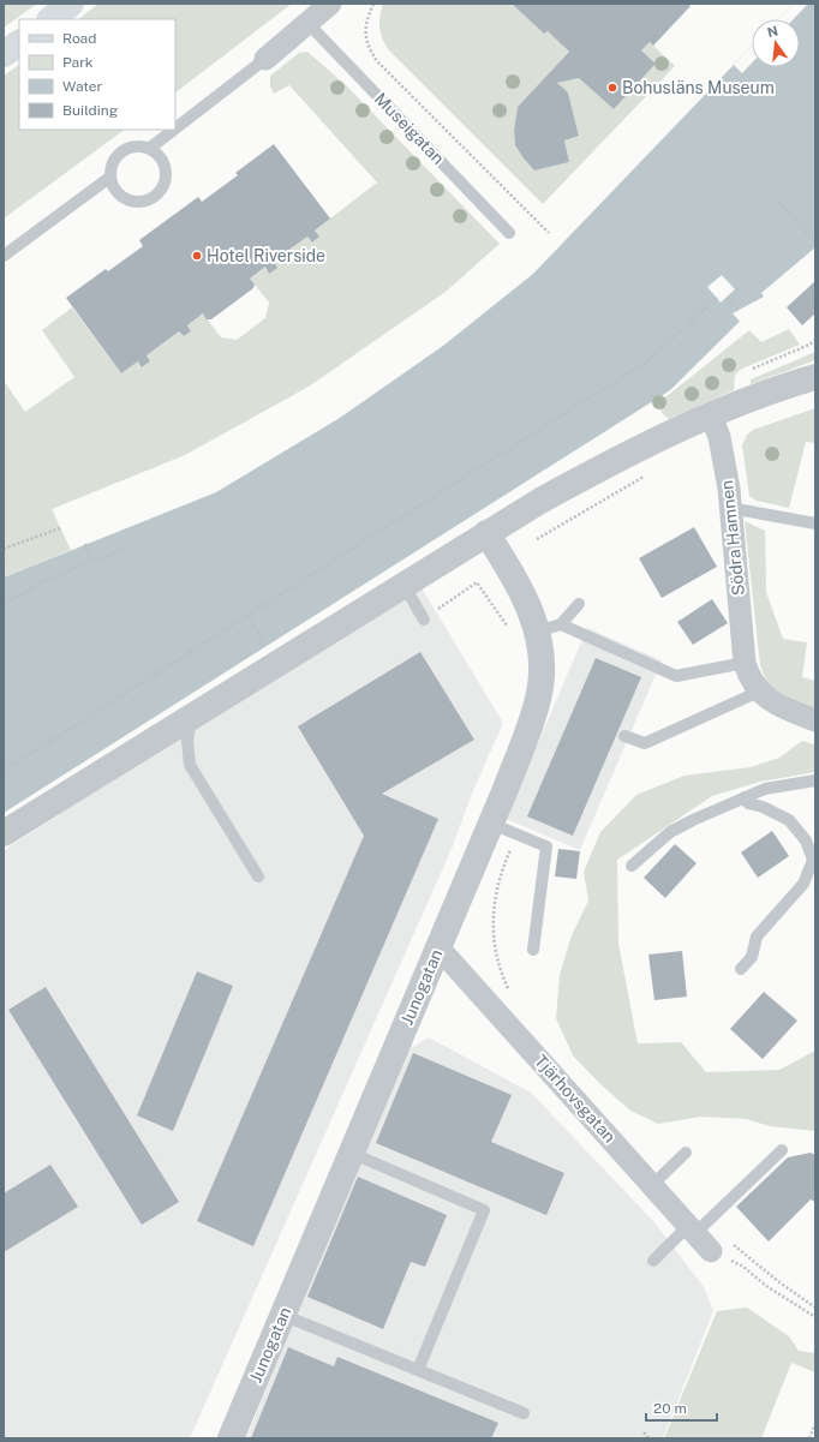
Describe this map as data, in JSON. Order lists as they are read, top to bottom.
{
  "streets": {
    "street": ["Södra Hamnen", "Junogatan", "Tjärhovsgatan"],
    "lane": ["Museigatan"]
  },
  "crossings": [
    ["Junogatan", "Tjärhovsgatan"]
  ],
  "places": ["Bohusläns Museum", "Hotel Riverside"],
  "legend": [
    "Road",
    "Park",
    "Water",
    "Building"
  ],
  "scale_bar": "20 m",
  "north": "top"
}
